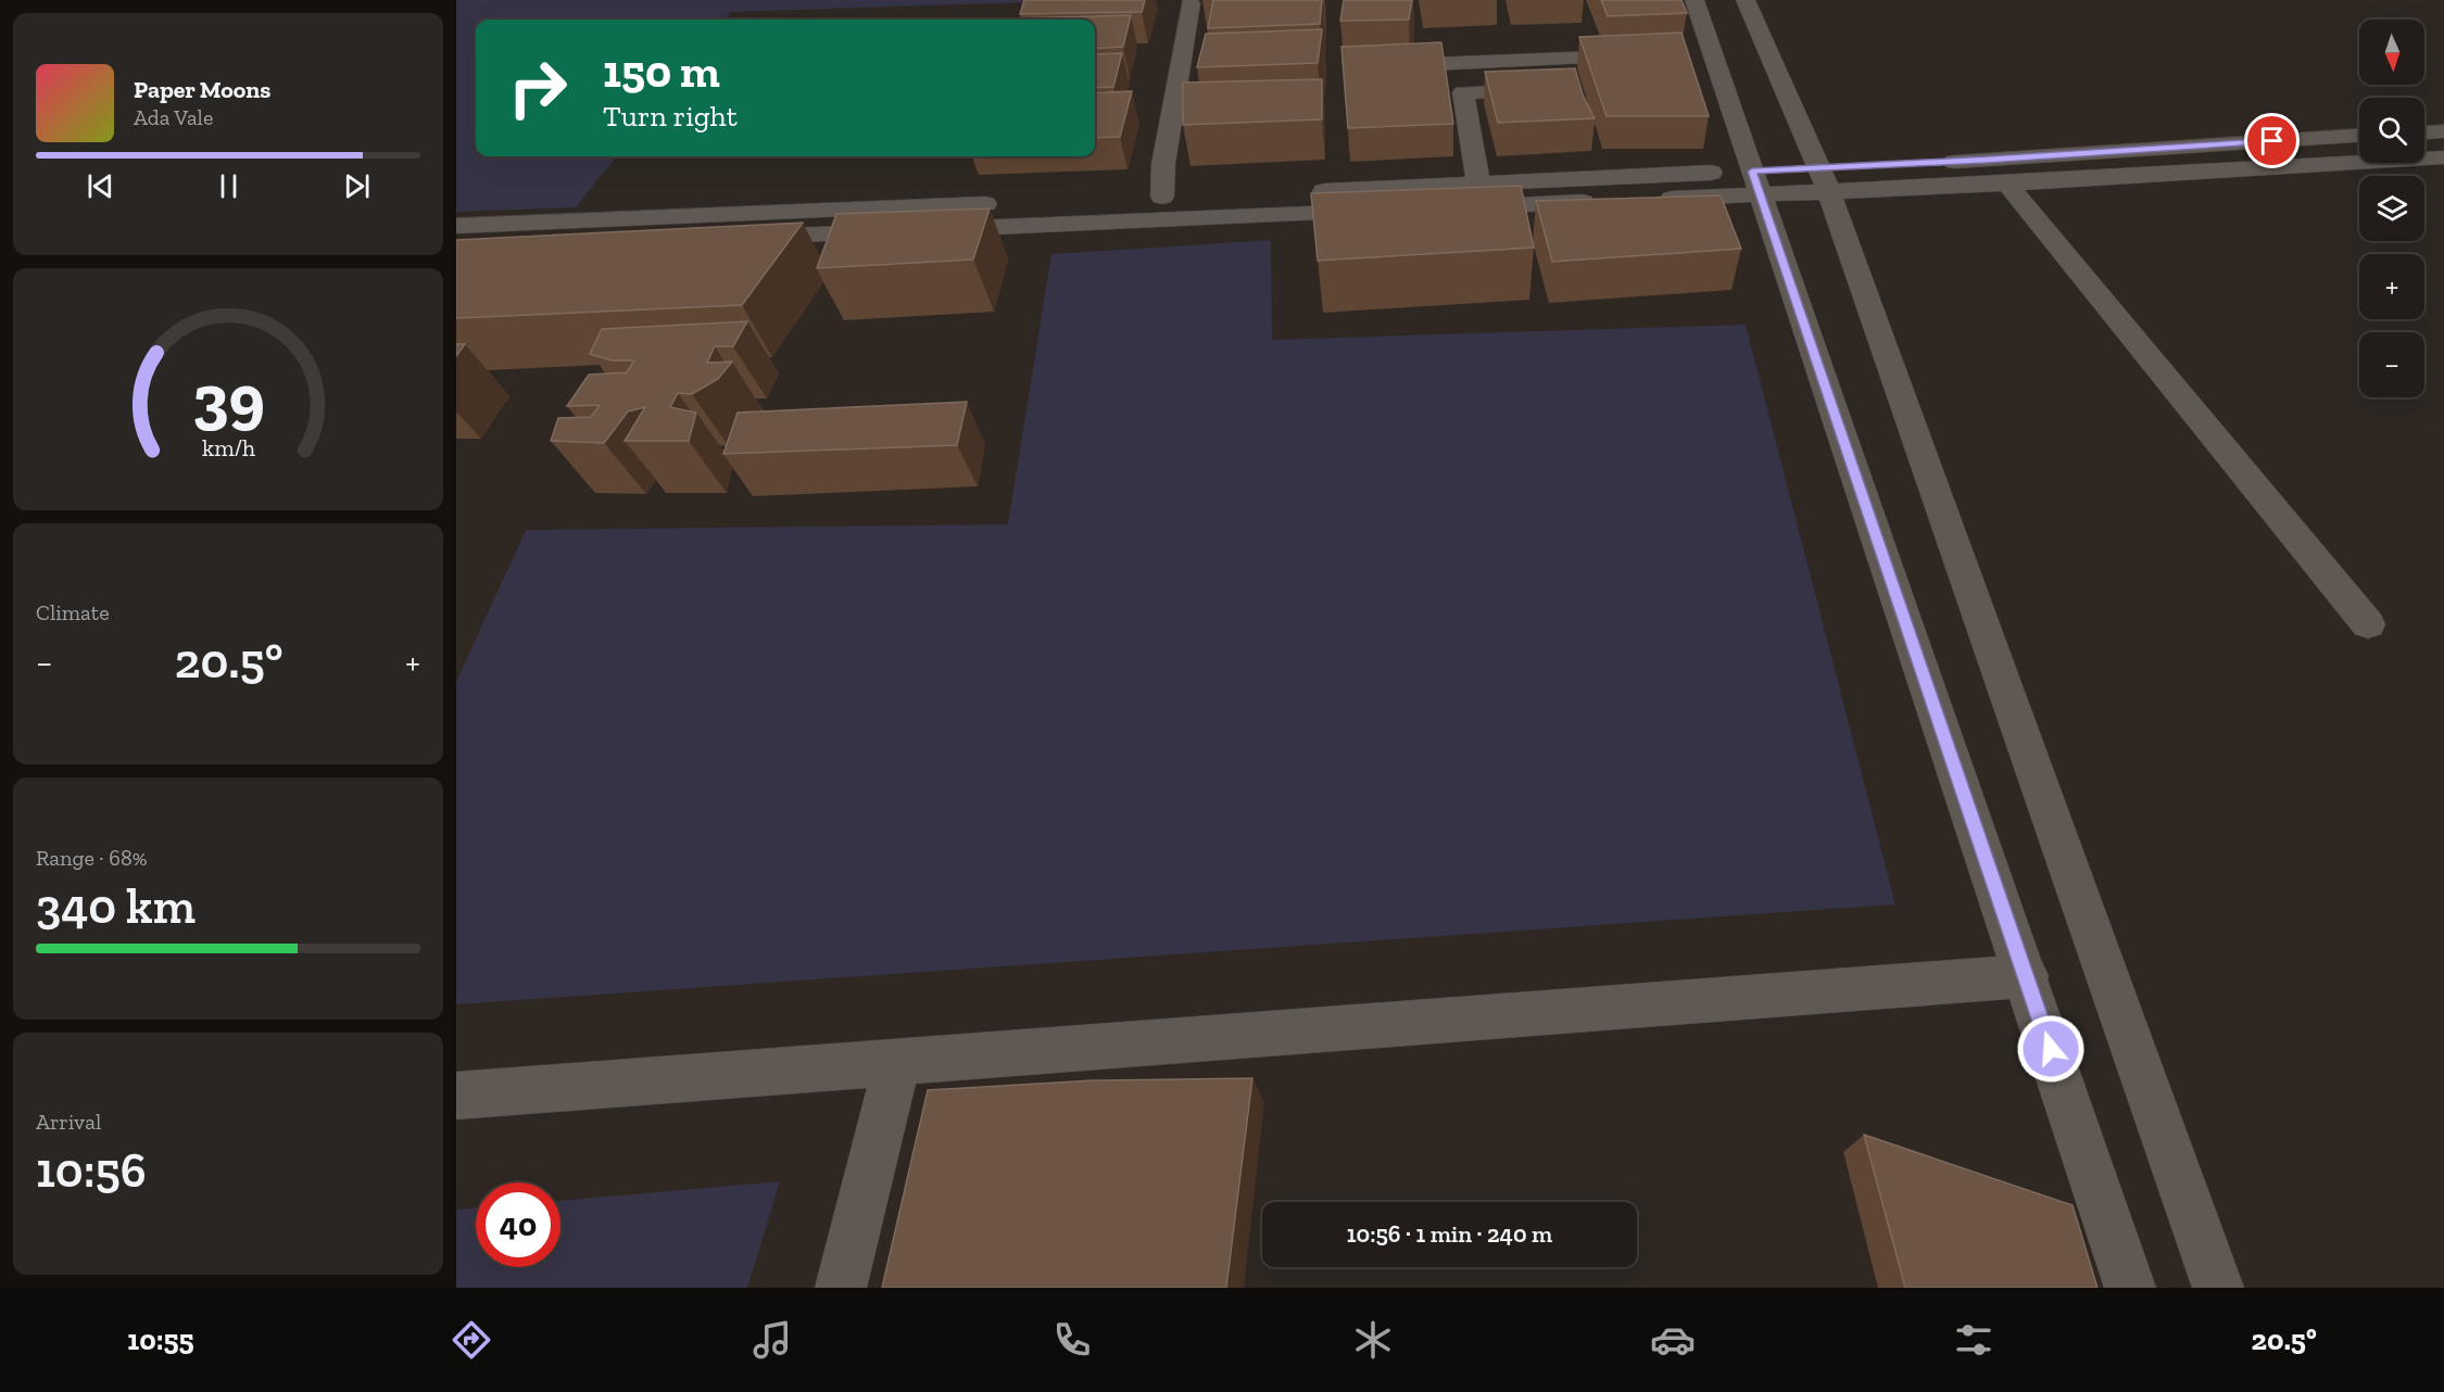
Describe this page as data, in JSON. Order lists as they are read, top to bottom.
{
  "north": "bottom",
  "page": {
    "map_buttons": ["+", "−"],
    "turn": ["150 m", "Turn right"],
    "song": ["Paper Moons", "Ada Vale"],
    "tile": [
      "Climate",
      ["Range · 68%", "340 km"],
      ["Arrival", "10:56"]
    ],
    "heat": ["−", "20.5°", "+"],
    "limit": "40",
    "trip": "10:56 · 1 min · 240 m",
    "tabs": ["10:55", "20.5°"],
    "gauge": ["39", "km/h"]
  }
}
